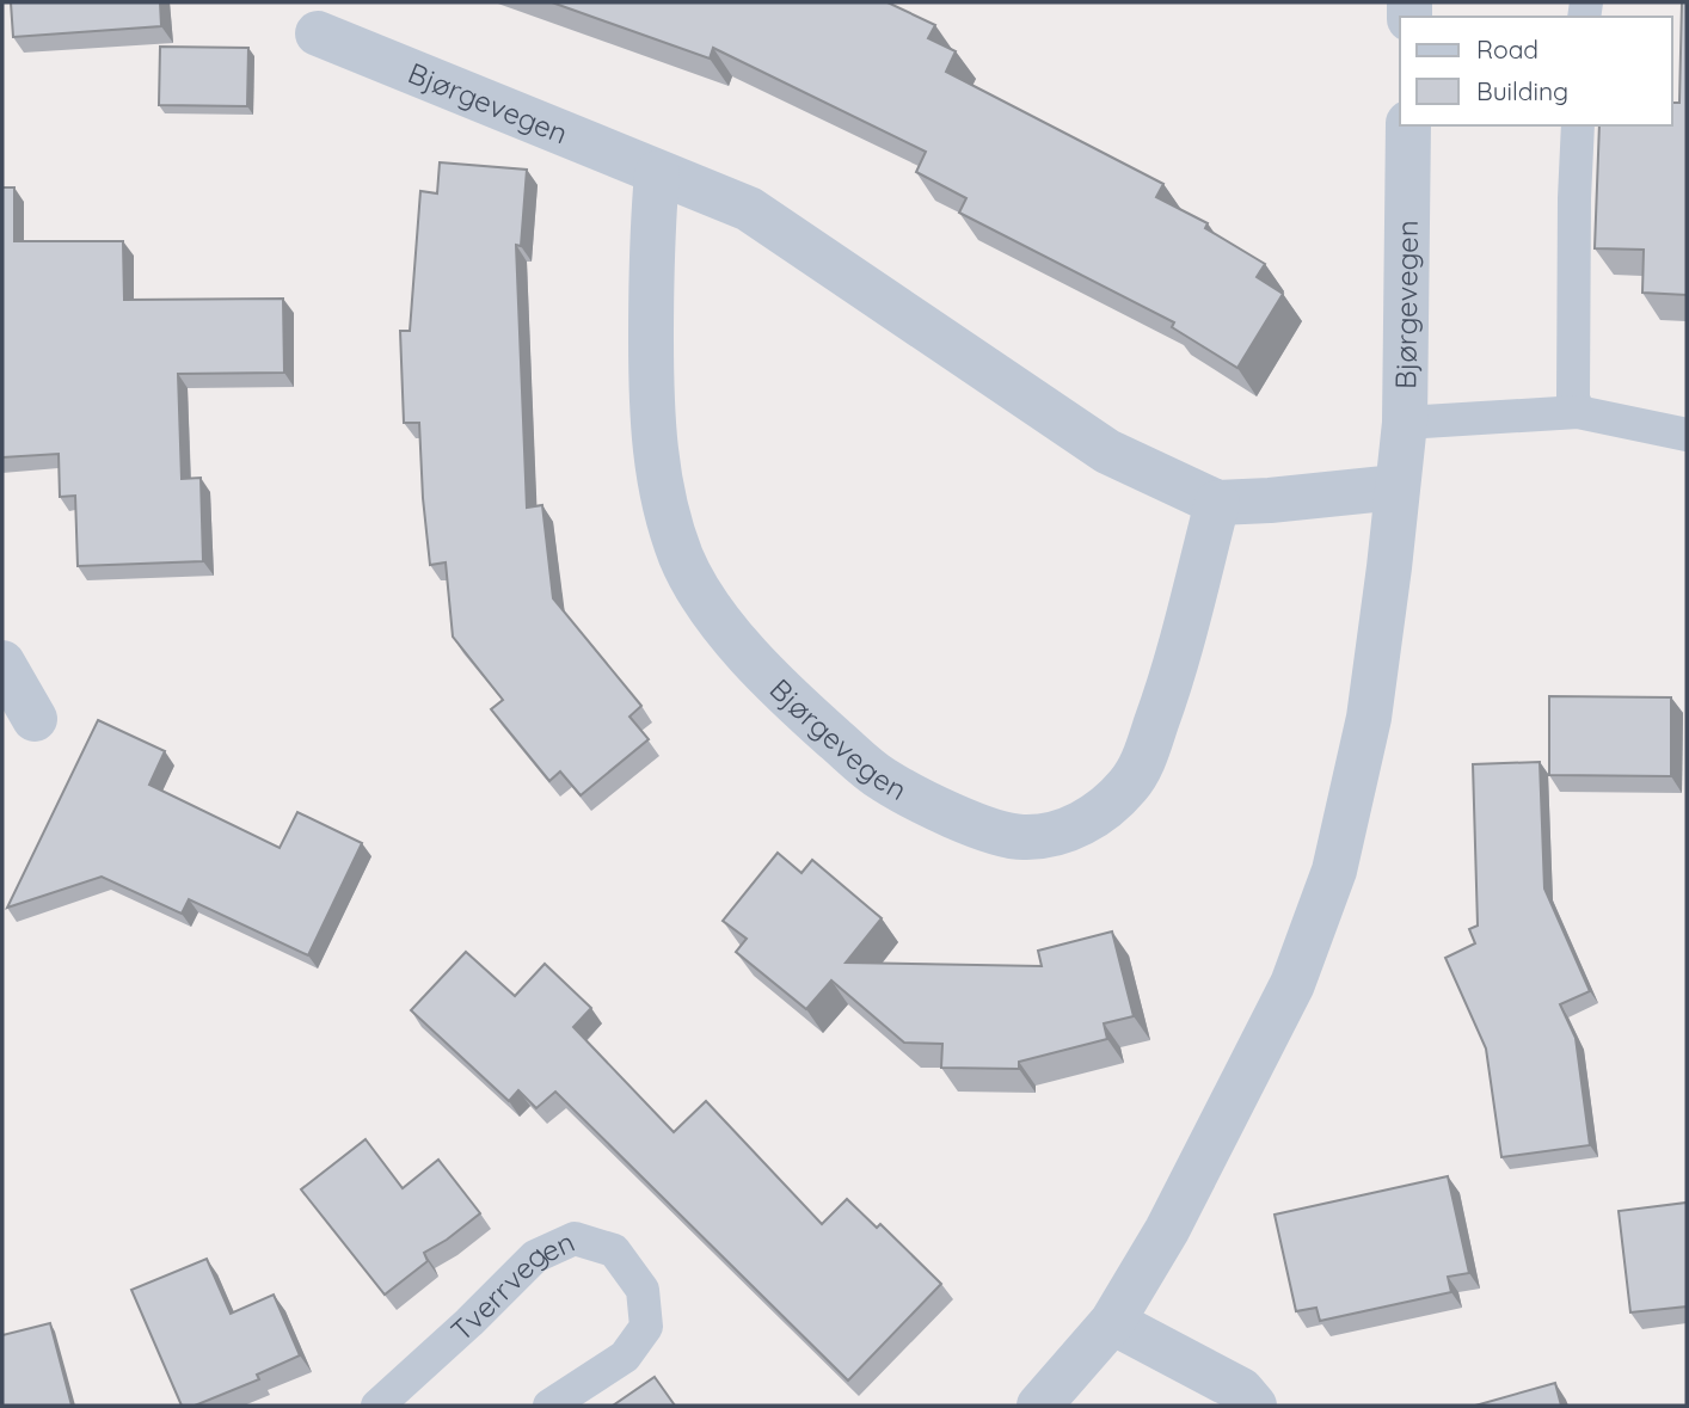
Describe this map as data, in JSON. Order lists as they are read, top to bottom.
{
  "streets": {
    "street": ["Bjørgevegen"],
    "lane": ["Tverrvegen"]
  },
  "legend": ["Road", "Building"]
}
